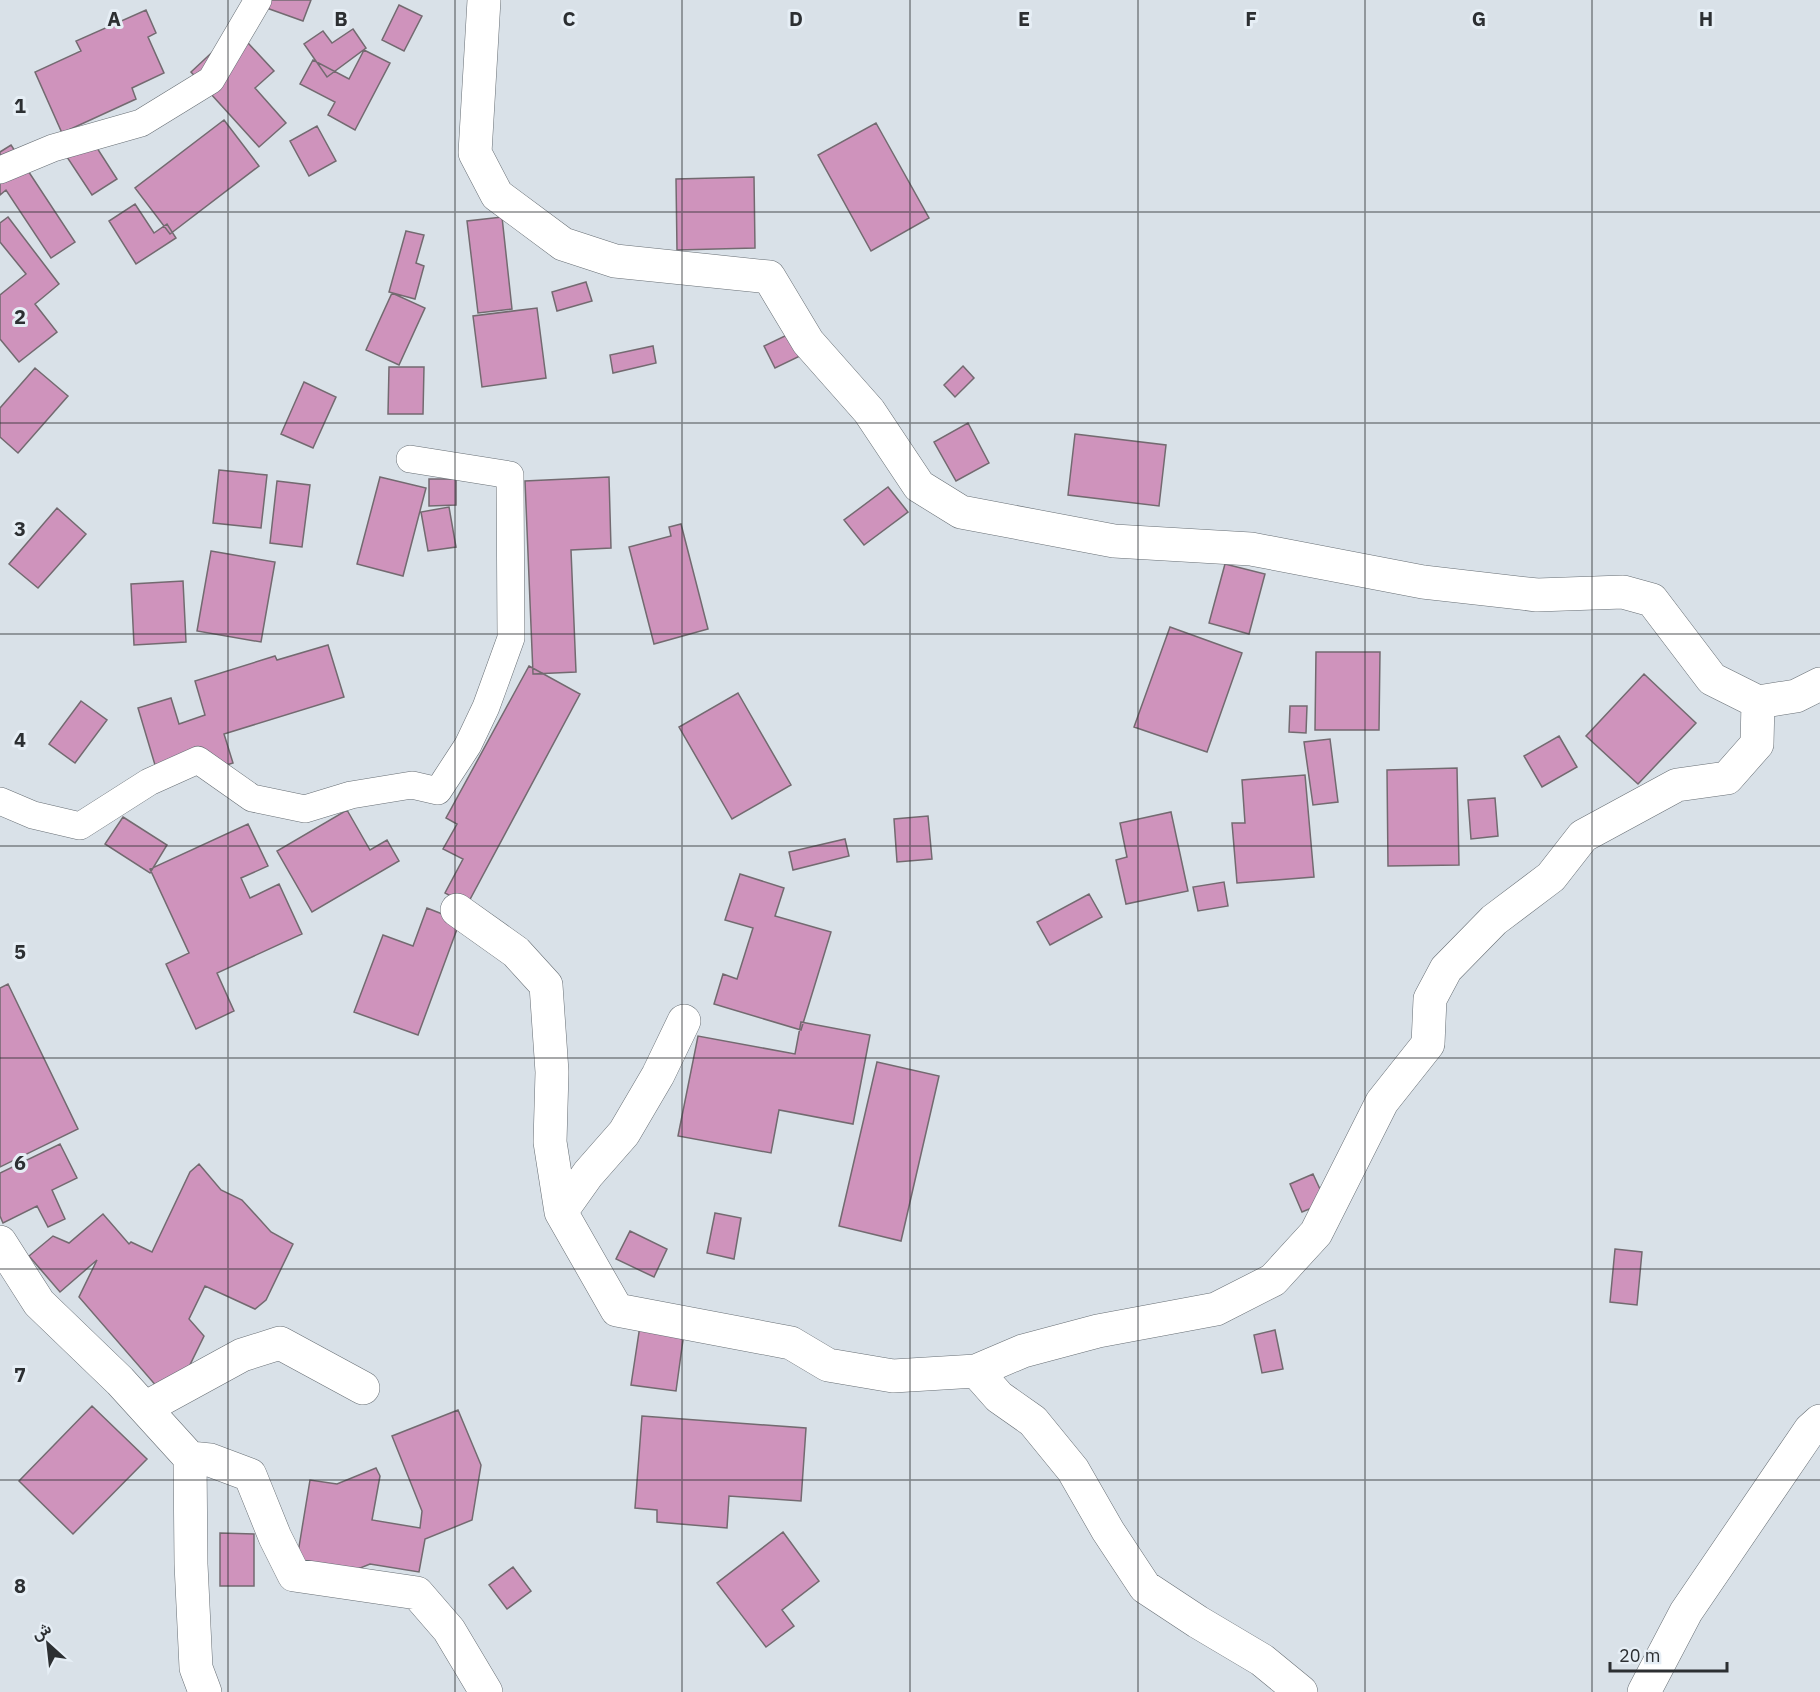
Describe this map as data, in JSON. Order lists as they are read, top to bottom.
{
  "scale_bar": "20 m",
  "north": "top left",
  "grid": {
    "columns": [
      "A",
      "B",
      "C",
      "D",
      "E",
      "F",
      "G",
      "H"
    ],
    "rows": [
      "1",
      "2",
      "3",
      "4",
      "5",
      "6",
      "7",
      "8"
    ]
  }
}
